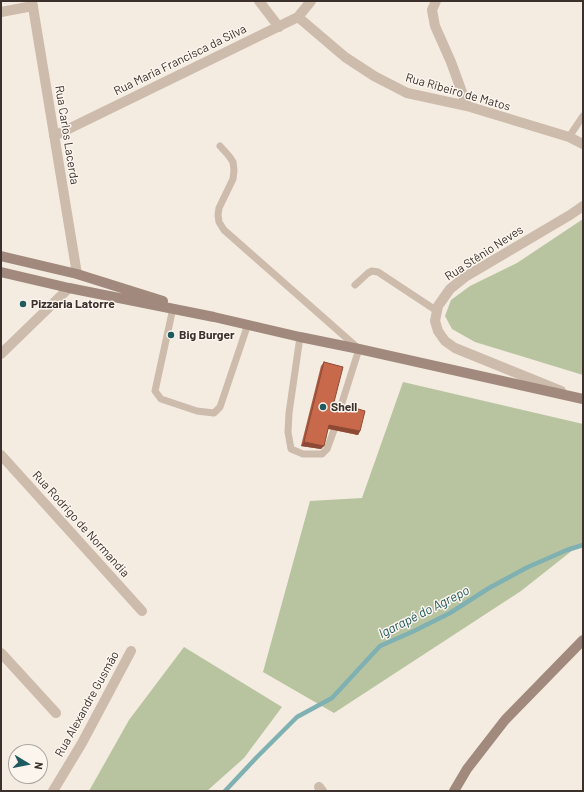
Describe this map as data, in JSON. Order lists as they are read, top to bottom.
{
  "streets": {
    "street": [
      "Rua Maria Francisca da Silva",
      "Rua Ribeiro de Matos",
      "Rua Carlos Lacerda",
      "Rua Stênio Neves",
      "Rua Rodrigo de Normandia",
      "Rua Alexandre Gusmão"
    ]
  },
  "crossings": [
    ["Rua Maria Francisca da Silva", "Rua Ribeiro de Matos"],
    ["Rua Maria Francisca da Silva", "Rua Carlos Lacerda"]
  ],
  "water": ["Igarapé do Agrepo"],
  "places": ["Pizzaria Latorre", "Big Burger", "Shell"],
  "north": "right"
}
